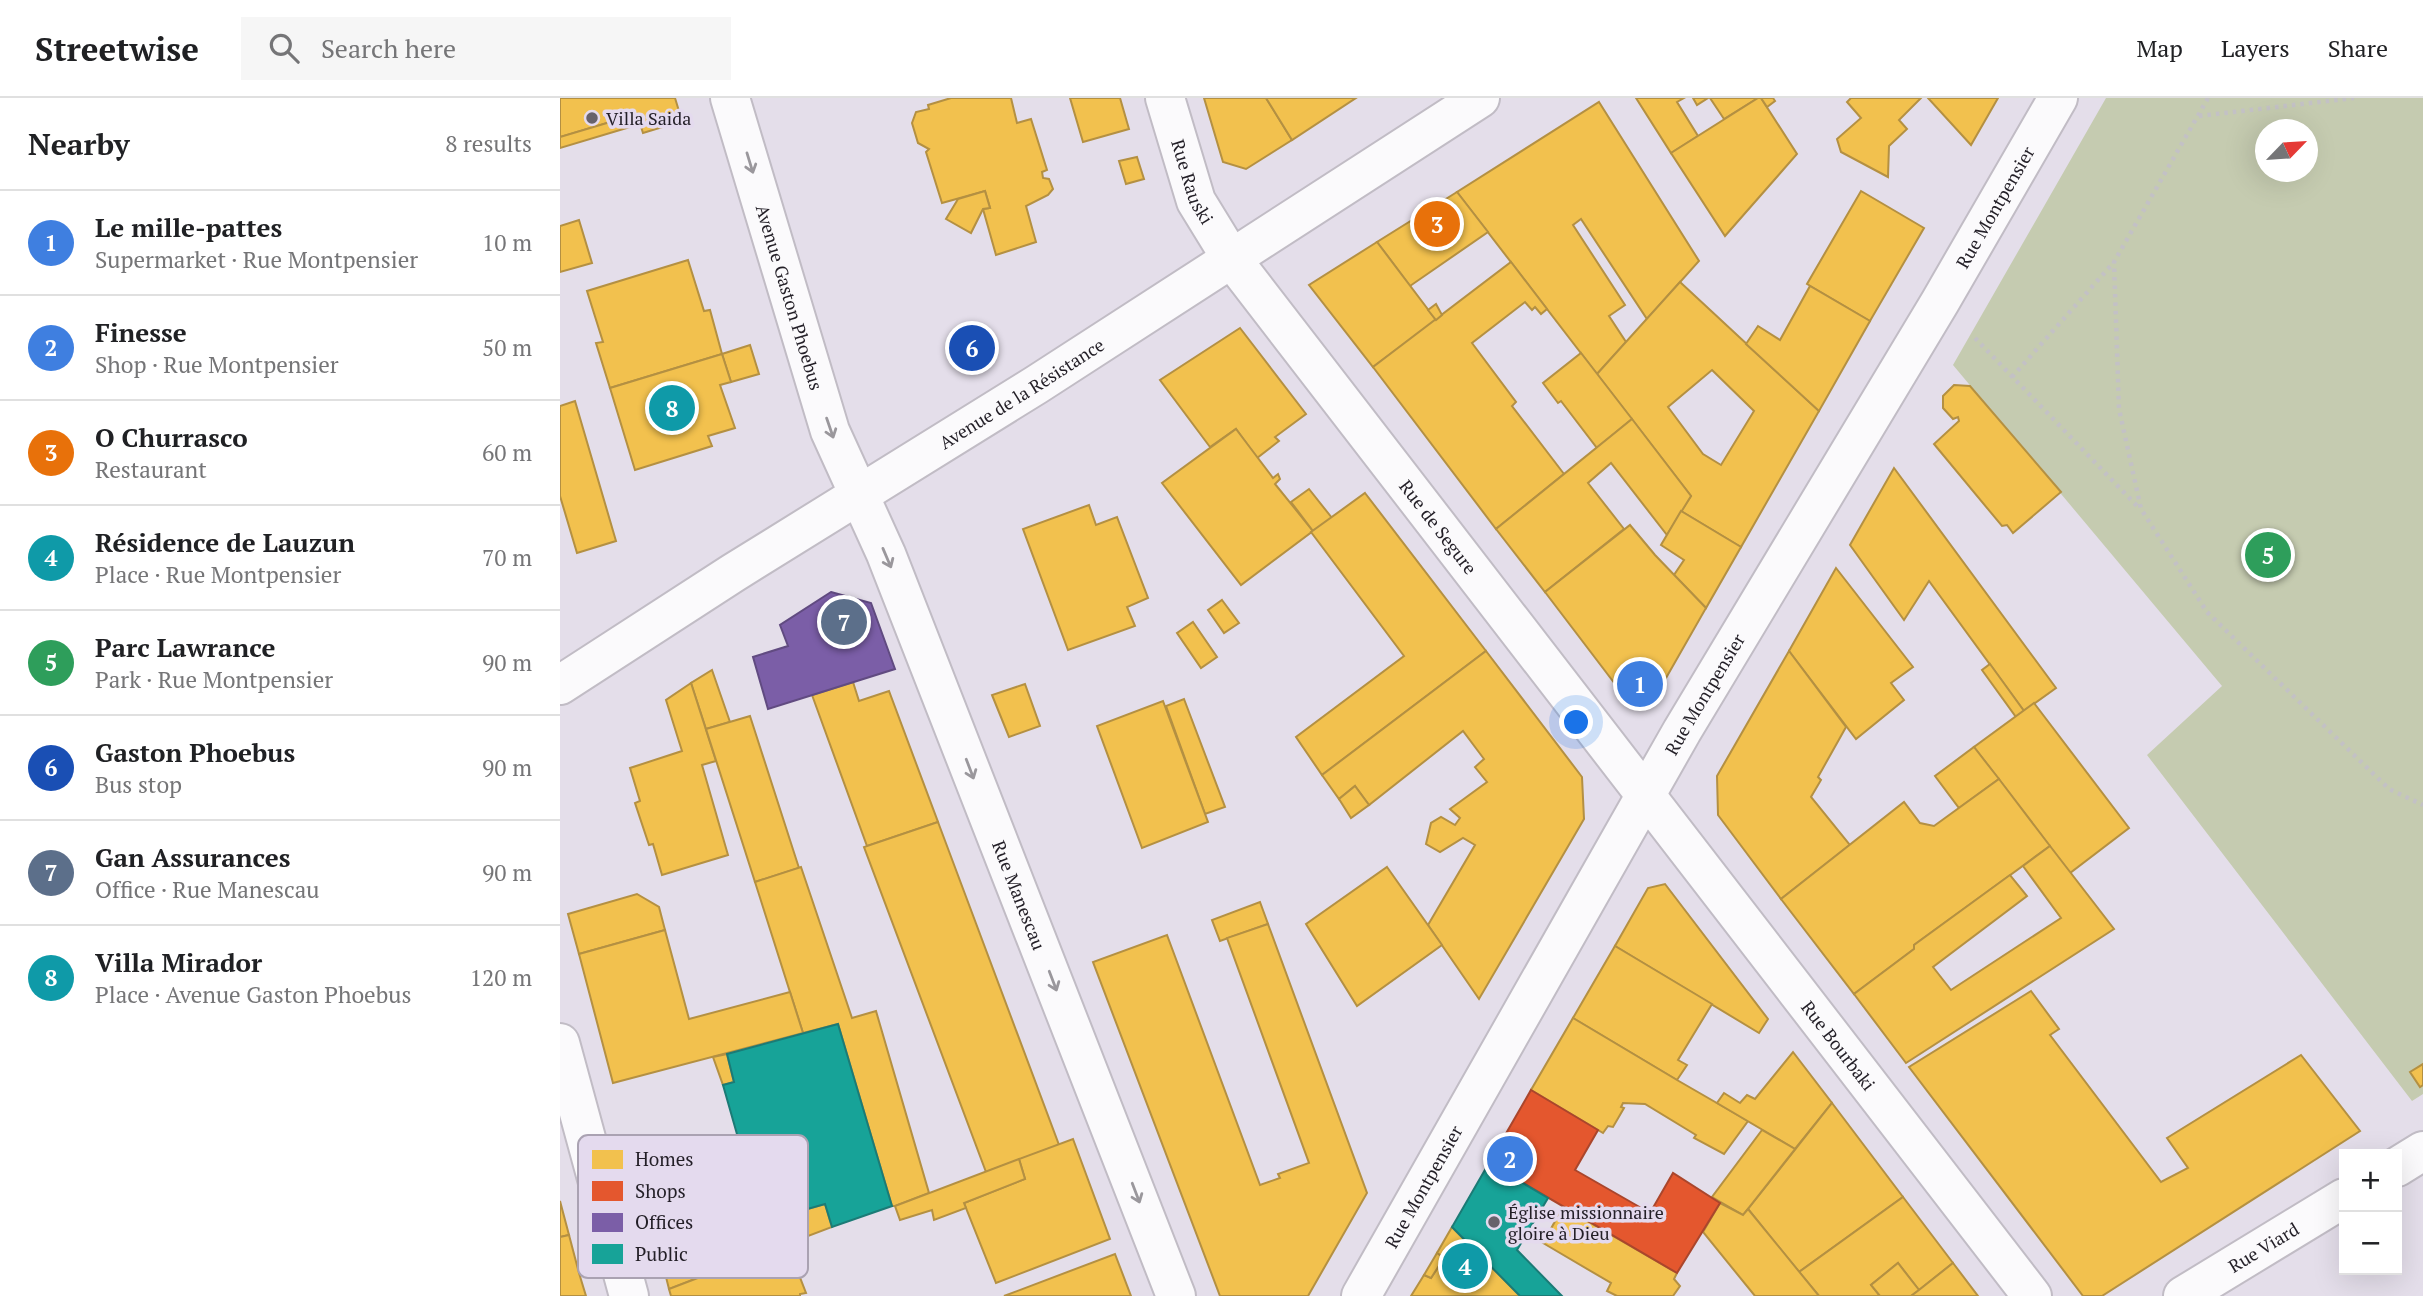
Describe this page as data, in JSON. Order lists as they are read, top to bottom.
{
  "streets": {
    "street": [
      "Rue Rauski",
      "Rue Montpensier",
      "Avenue Gaston Phoebus",
      "Avenue de la Résistance",
      "Rue de Segure",
      "Rue Manescau",
      "Rue Bourbaki",
      "Rue Viard"
    ]
  },
  "crossings": [
    ["Rue Rauski", "Avenue de la Résistance"],
    ["Rue Rauski", "Rue de Segure"],
    ["Rue Montpensier", "Rue de Segure"],
    ["Rue Montpensier", "Rue Bourbaki"],
    ["Avenue Gaston Phoebus", "Avenue de la Résistance"],
    ["Avenue Gaston Phoebus", "Rue Manescau"],
    ["Avenue de la Résistance", "Rue de Segure"],
    ["Avenue de la Résistance", "Rue Manescau"],
    ["Rue de Segure", "Rue Bourbaki"]
  ],
  "one_way": ["Avenue Gaston Phoebus", "Rue Manescau"],
  "places": ["Villa Saida", "Église missionnaire gloire à Dieu"],
  "legend": [
    "Homes",
    "Shops",
    "Offices",
    "Public"
  ],
  "north": "top right",
  "page": {
    "header": "Streetwise",
    "search": "Search here",
    "nav": ["Map", "Layers", "Share"],
    "heading": ["Nearby", "8 results"],
    "list": [
      {
        "mark": "1",
        "name": "Le mille-pattes",
        "note": "Supermarket · Rue Montpensier",
        "value": "10 m"
      },
      {
        "mark": "2",
        "name": "Finesse",
        "note": "Shop · Rue Montpensier",
        "value": "50 m"
      },
      {
        "mark": "3",
        "name": "O Churrasco",
        "note": "Restaurant",
        "value": "60 m"
      },
      {
        "mark": "4",
        "name": "Résidence de Lauzun",
        "note": "Place · Rue Montpensier",
        "value": "70 m"
      },
      {
        "mark": "5",
        "name": "Parc Lawrance",
        "note": "Park · Rue Montpensier",
        "value": "90 m"
      },
      {
        "mark": "6",
        "name": "Gaston Phoebus",
        "note": "Bus stop",
        "value": "90 m"
      },
      {
        "mark": "7",
        "name": "Gan Assurances",
        "note": "Office · Rue Manescau",
        "value": "90 m"
      },
      {
        "mark": "8",
        "name": "Villa Mirador",
        "note": "Place · Avenue Gaston Phoebus",
        "value": "120 m"
      }
    ],
    "pins": [
      "3",
      "6",
      "8",
      "5",
      "7",
      "1",
      "2",
      "4"
    ],
    "map_buttons": ["+", "−"]
  }
}
